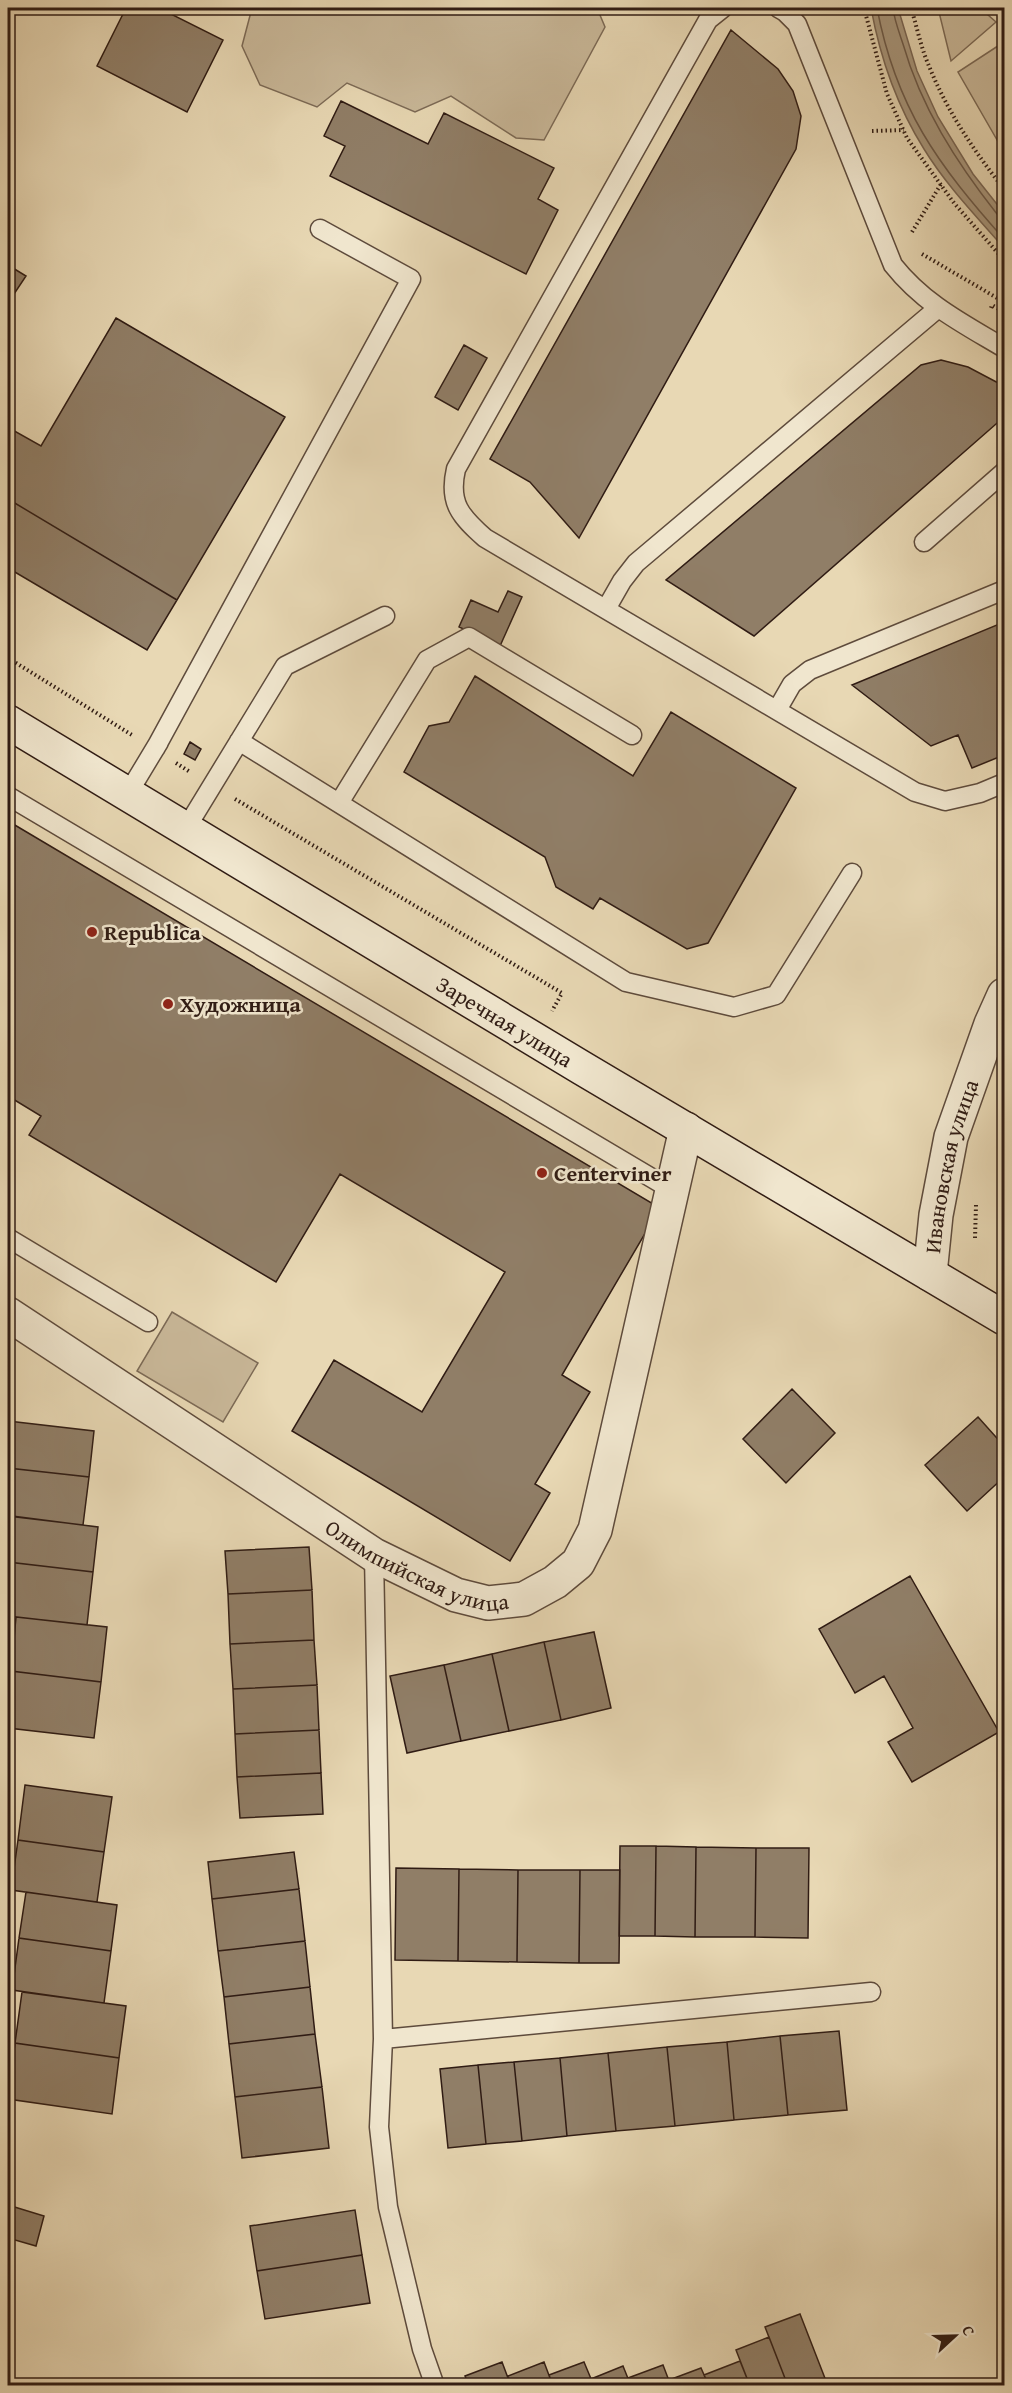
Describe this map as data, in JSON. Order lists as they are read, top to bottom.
{
  "streets": {
    "street": ["Заречная улица", "Ивановская улица", "Олимпийская улица"]
  },
  "crossings": [
    ["Заречная улица", "Ивановская улица"],
    ["Заречная улица", "Олимпийская улица"]
  ],
  "places": ["Republica", "Художница", "Centerviner"],
  "north": "right"
}
